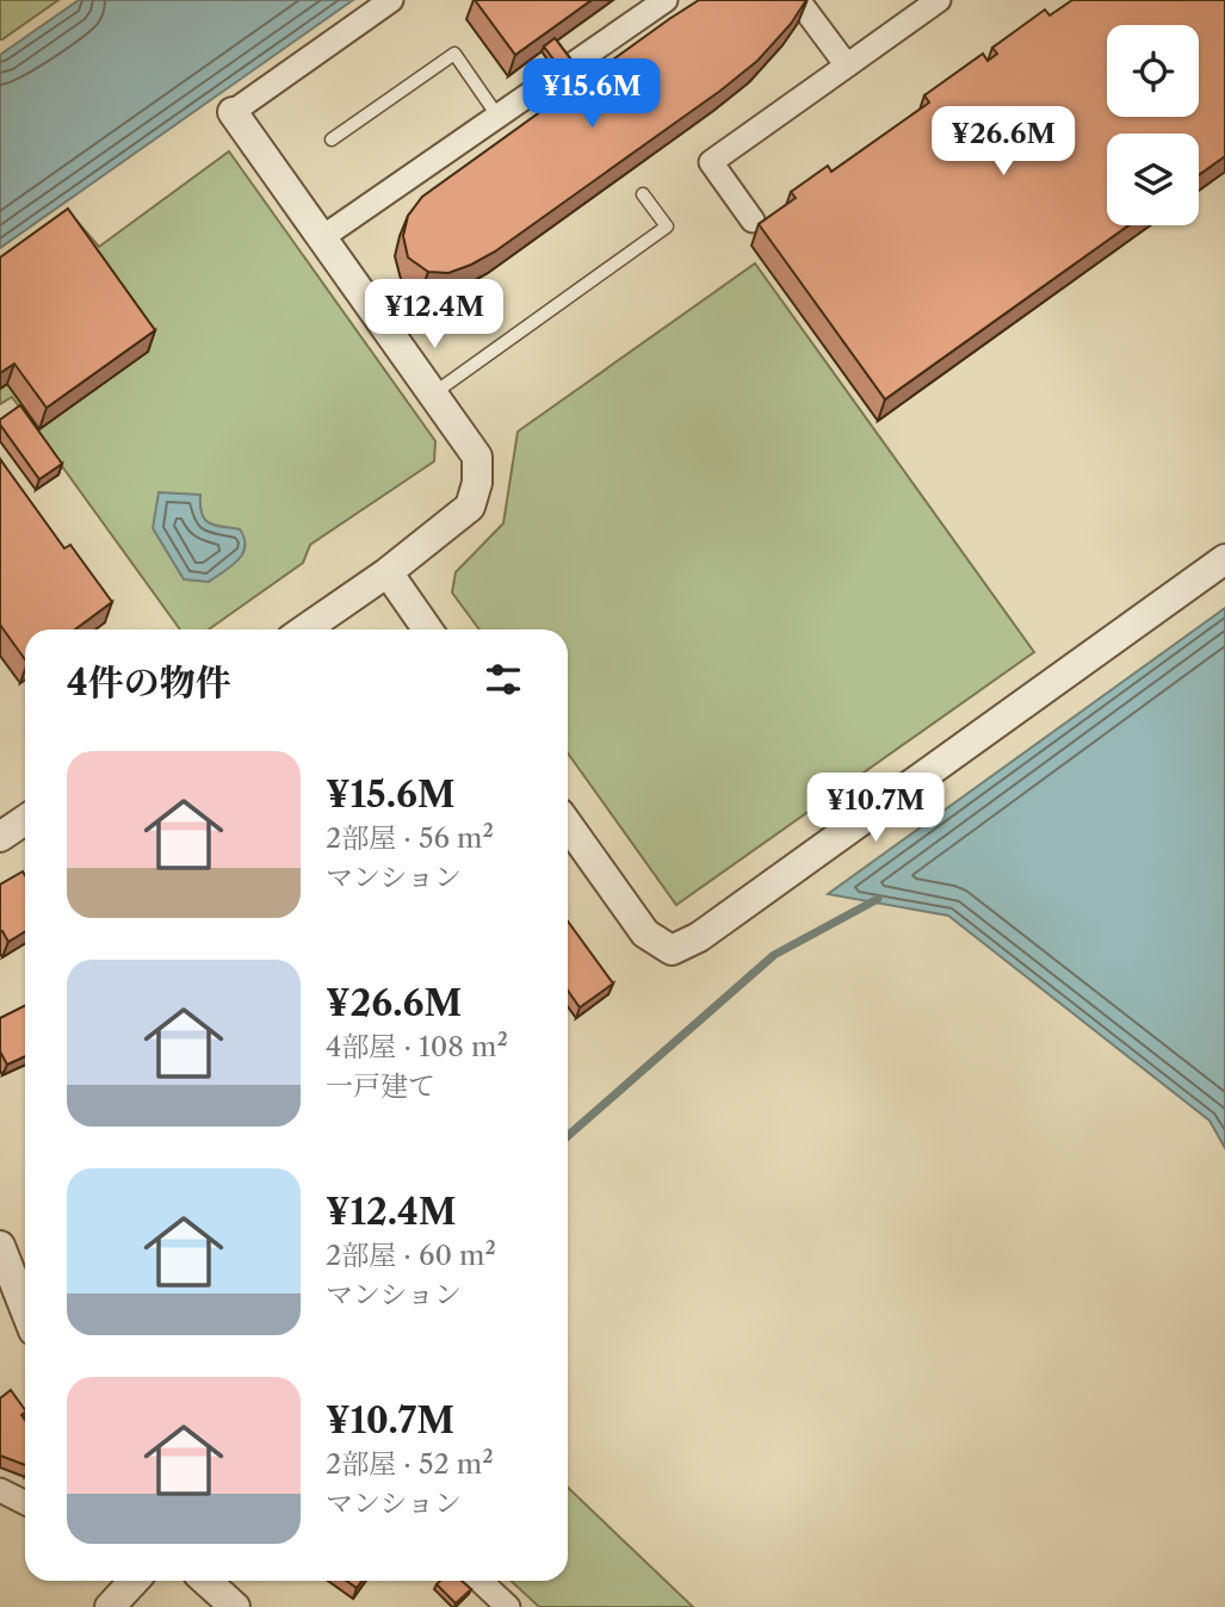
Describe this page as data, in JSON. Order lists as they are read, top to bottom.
{
  "page": {
    "price": [
      "¥15.6M",
      "¥26.6M",
      "¥12.4M",
      "¥10.7M"
    ],
    "heading": "4件の物件",
    "list": [
      {
        "name": "¥15.6M",
        "note": "2部屋 · 56 m² · マンション"
      },
      {
        "name": "¥26.6M",
        "note": "4部屋 · 108 m² · 一戸建て"
      },
      {
        "name": "¥12.4M",
        "note": "2部屋 · 60 m² · マンション"
      },
      {
        "name": "¥10.7M",
        "note": "2部屋 · 52 m² · マンション"
      }
    ]
  }
}
